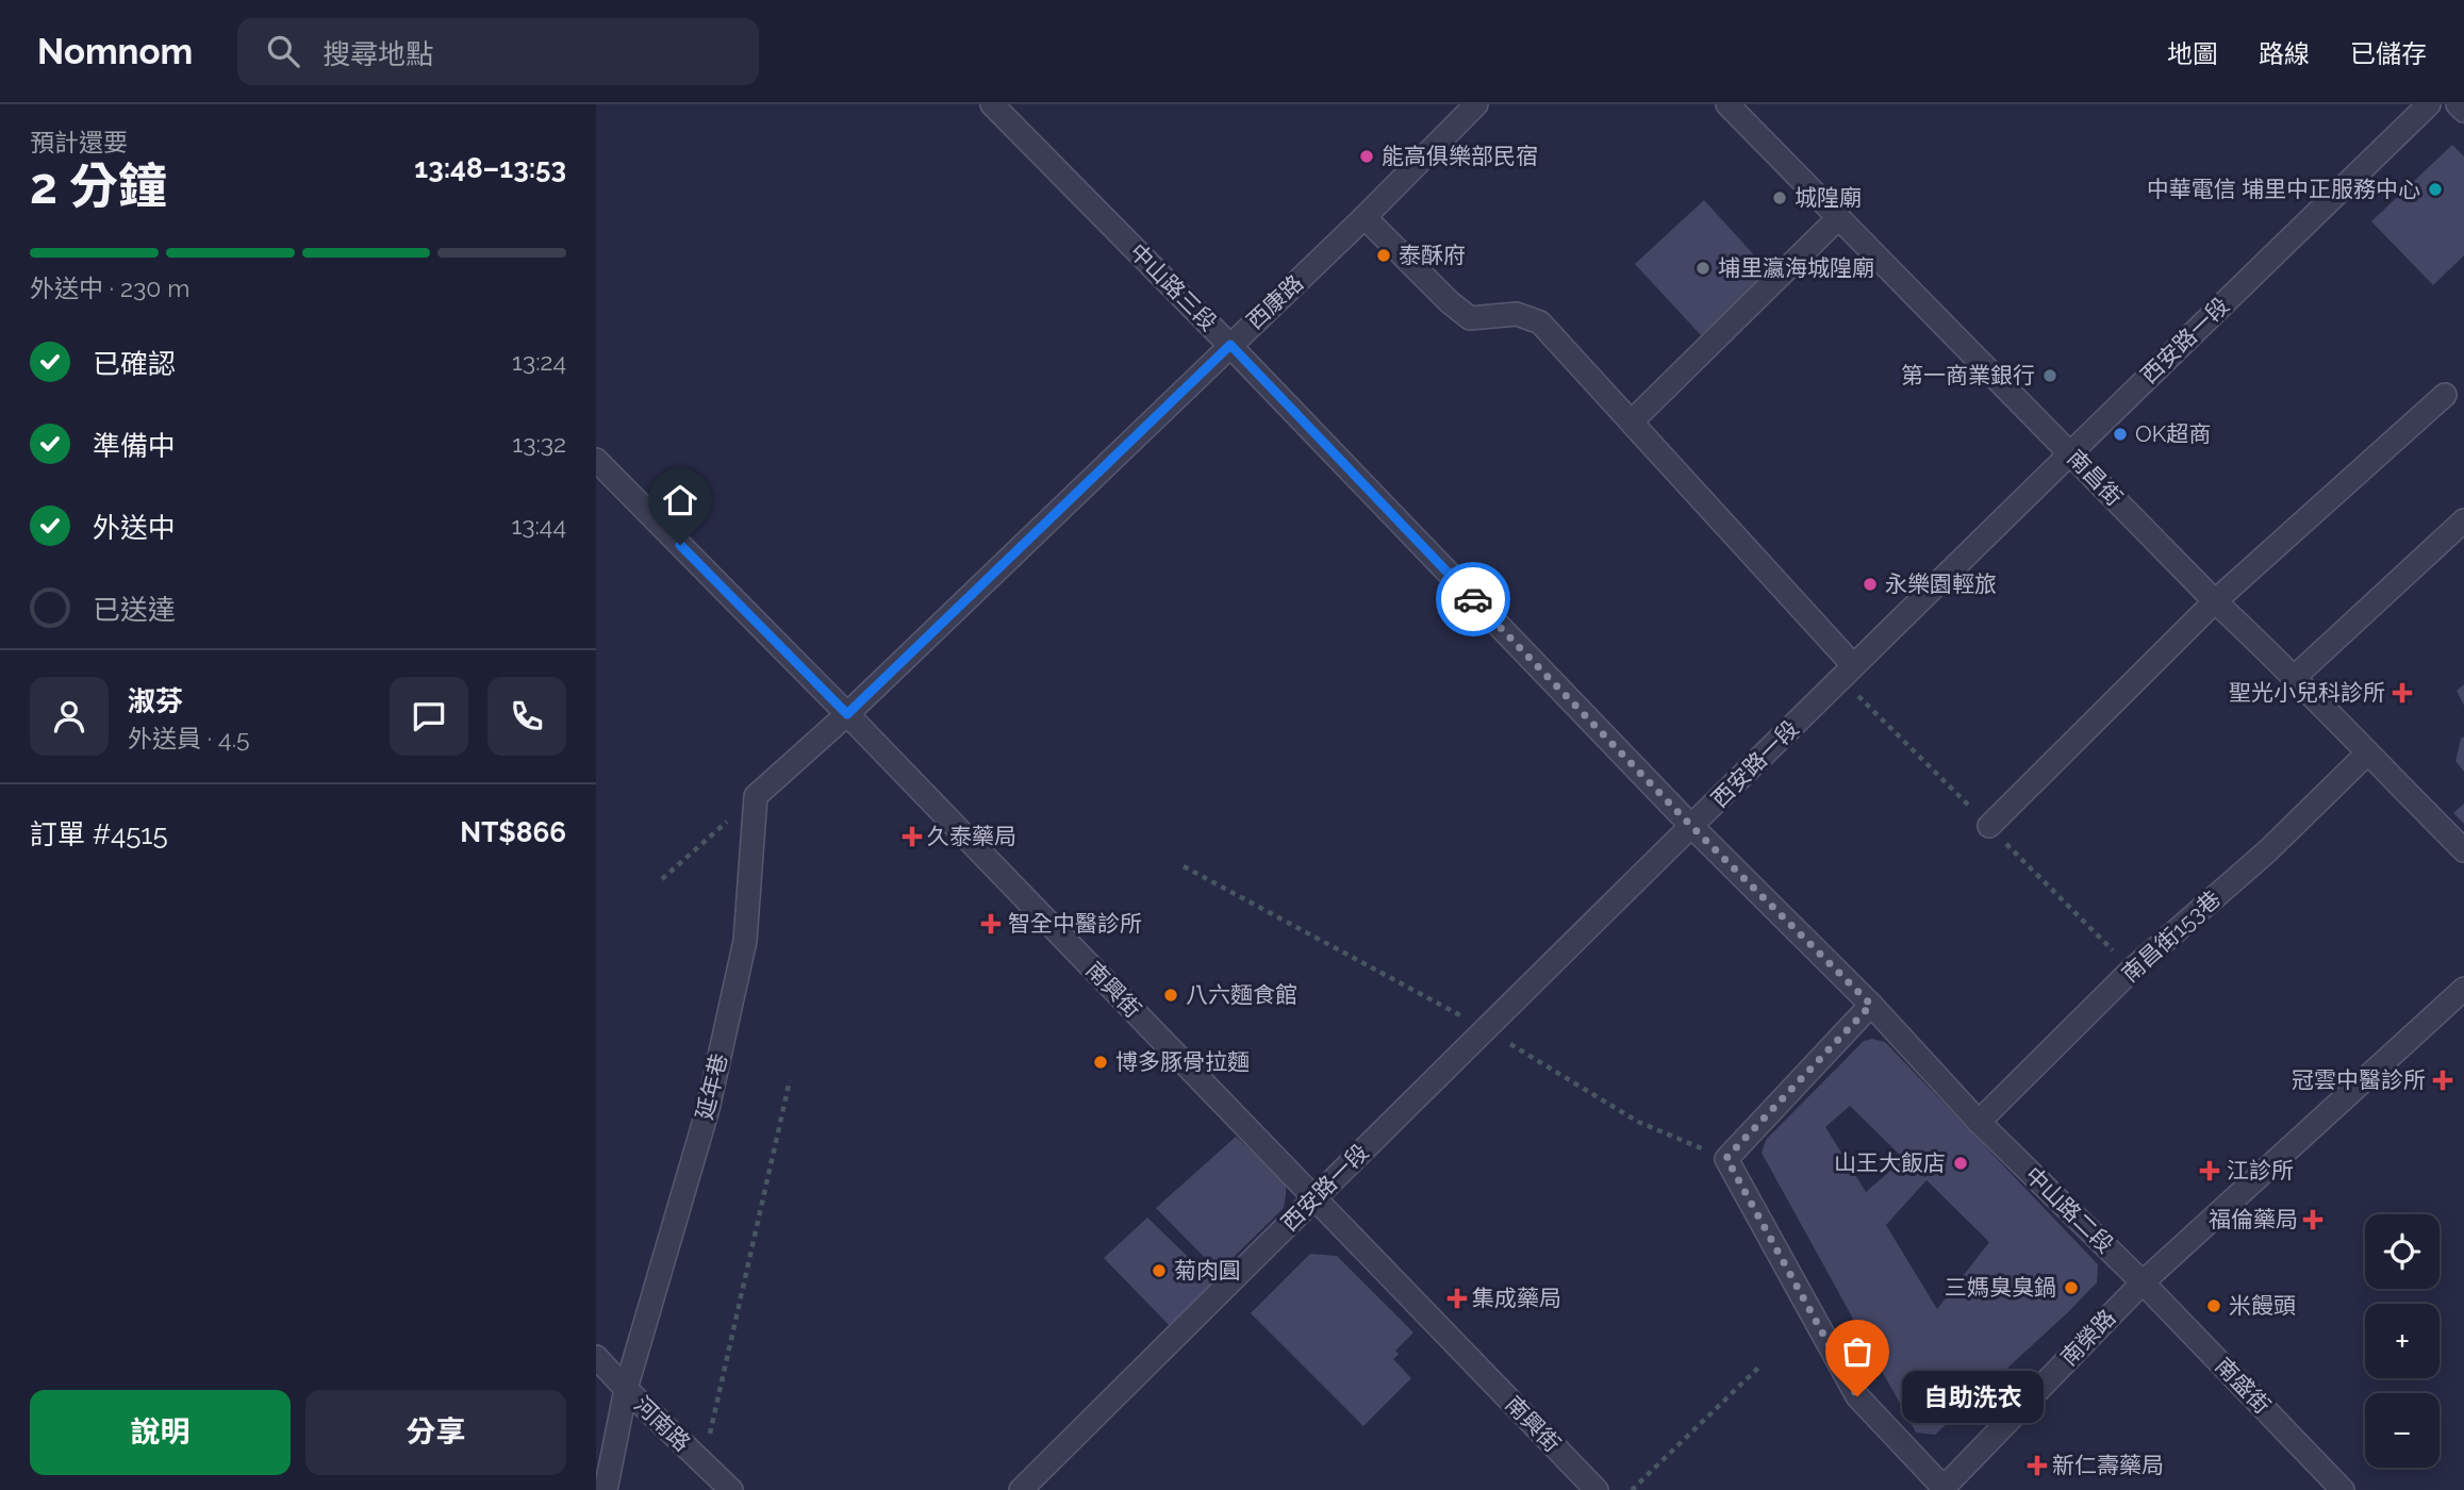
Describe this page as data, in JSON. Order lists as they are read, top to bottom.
{
  "streets": {
    "street": [
      "中山路三段",
      "西康路",
      "西安路一段",
      "南昌街",
      "南昌街153巷",
      "南興街",
      "延年巷",
      "中山路二段",
      "南榮路",
      "南盛街",
      "河南路"
    ]
  },
  "crossings": [
    ["中山路三段", "西康路"],
    ["中山路三段", "西安路一段"],
    ["中山路三段", "中山路二段"],
    ["西康路", "南興街"],
    ["西安路一段", "南昌街"],
    ["西安路一段", "南興街"],
    ["西安路一段", "中山路二段"],
    ["南昌街", "南昌街153巷"],
    ["南昌街153巷", "中山路二段"],
    ["延年巷", "河南路"],
    ["中山路二段", "南榮路"],
    ["中山路二段", "南盛街"],
    ["南榮路", "南盛街"]
  ],
  "places": {
    "other": [
      "能高俱樂部民宿",
      "中華電信 埔里中正服務中心",
      "城隍廟",
      "泰酥府",
      "埔里瀛海城隍廟",
      "第一商業銀行",
      "OK超商",
      "永樂園輕旅",
      "八六麵食館",
      "博多豚骨拉麵",
      "山王大飯店",
      "菊肉圓",
      "三媽臭臭鍋",
      "米饅頭",
      "自助洗衣"
    ],
    "health": [
      "聖光小兒科診所",
      "久泰藥局",
      "智全中醫診所",
      "冠雲中醫診所",
      "江診所",
      "福倫藥局",
      "集成藥局",
      "新仁壽藥局"
    ]
  },
  "page": {
    "header": "Nomnom",
    "search": "搜尋地點",
    "nav": ["地圖", "路線", "已儲存"],
    "heading": ["2 分鐘", "預計還要", "13:48–13:53"],
    "panel": [
      "淑芬",
      "外送員 · 4.5",
      "訂單 #4515",
      "NT$866"
    ],
    "bar": "外送中 · 230 m",
    "list": [
      ["已確認", "13:24"],
      ["準備中", "13:32"],
      ["外送中", "13:44"],
      "已送達"
    ],
    "map_buttons": ["+", "−"],
    "bubble": "自助洗衣",
    "buttons": ["說明", "分享"]
  }
}
